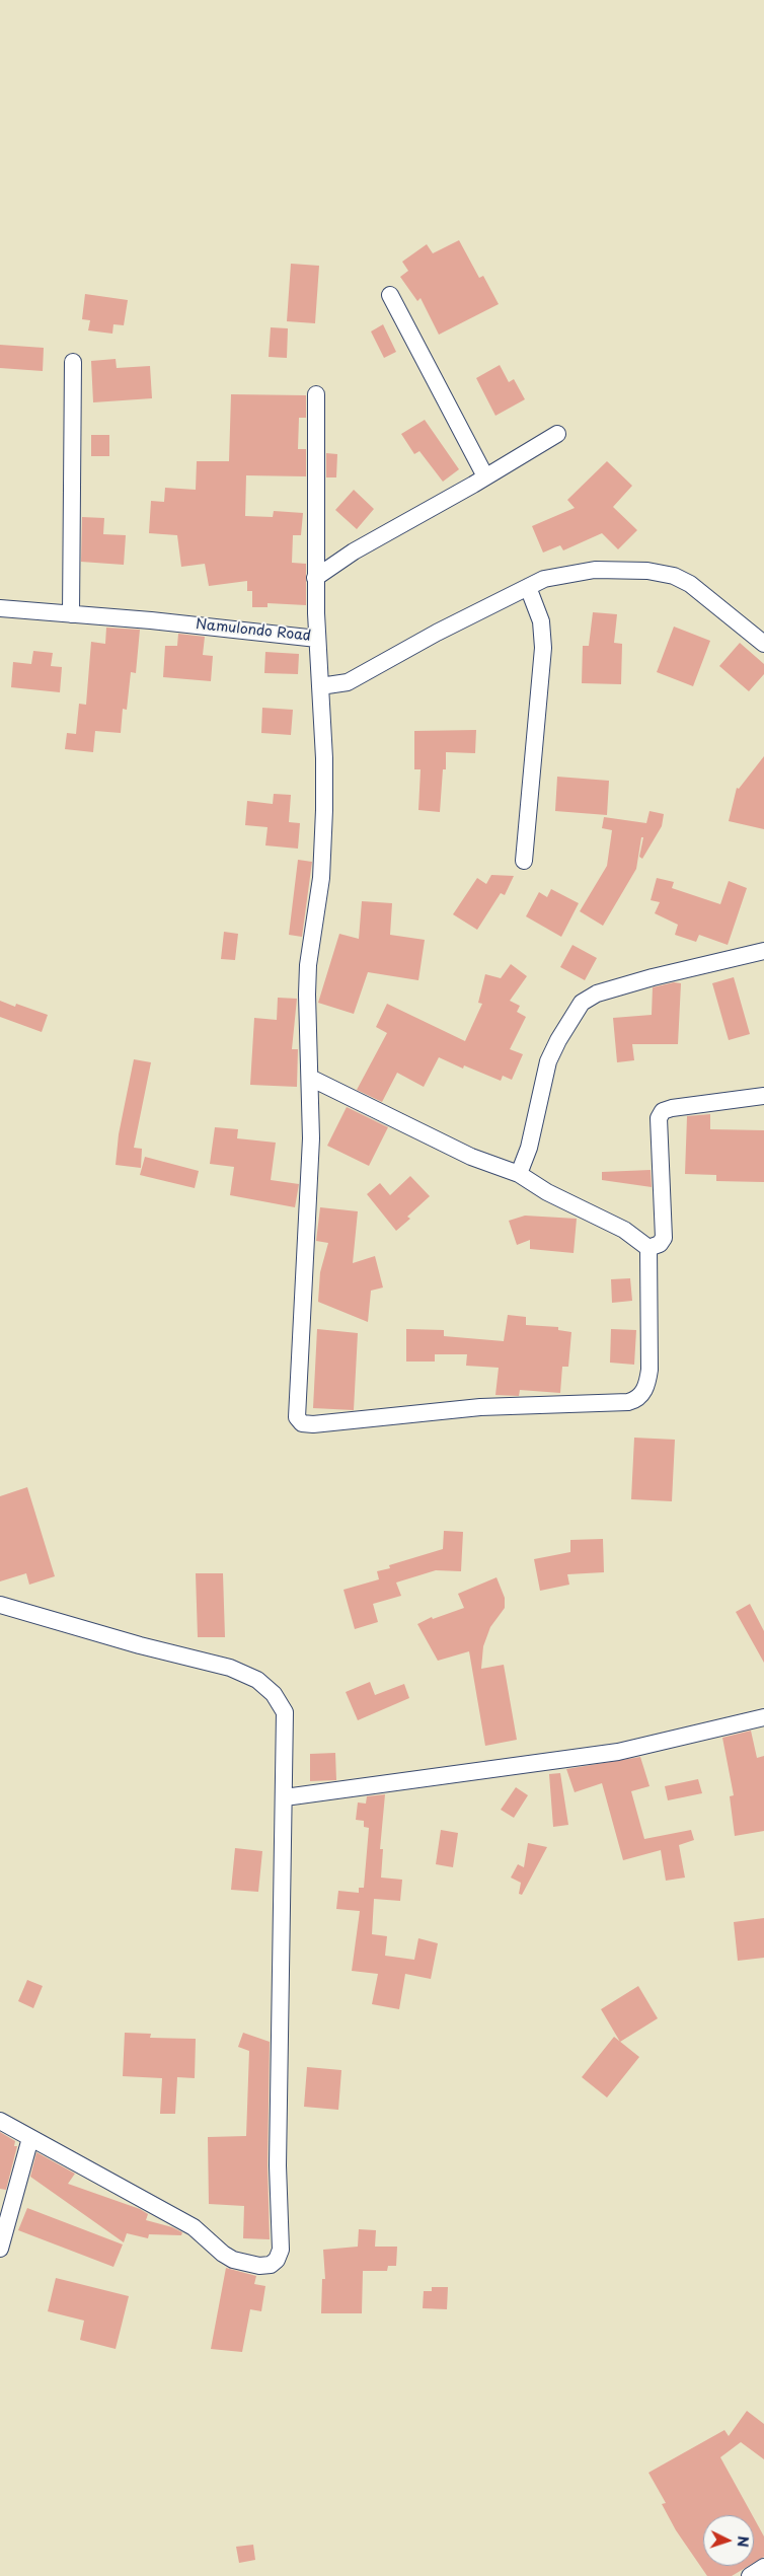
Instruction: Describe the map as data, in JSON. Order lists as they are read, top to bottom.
{
  "streets": {
    "street": ["Namulondo Road"]
  },
  "north": "right"
}
